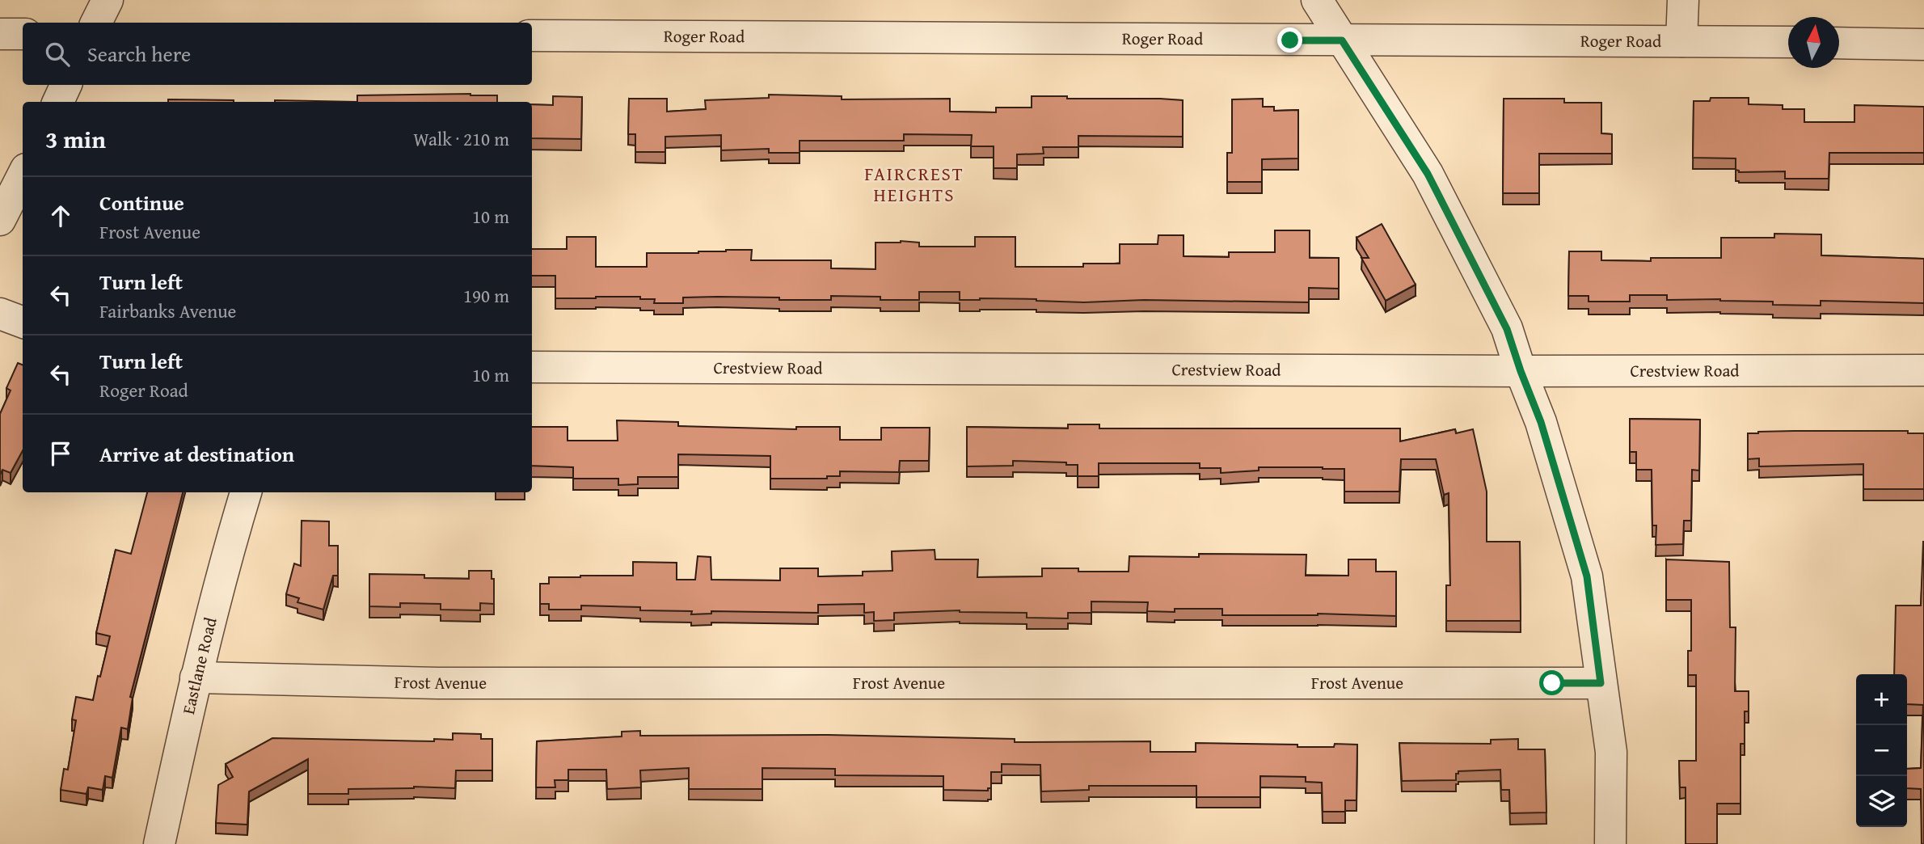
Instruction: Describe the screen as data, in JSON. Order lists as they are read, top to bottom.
{
  "streets": {
    "street": [
      "Roger Road",
      "Crestview Road",
      "Eastlane Road",
      "Frost Avenue"
    ]
  },
  "crossings": [
    ["Eastlane Road", "Frost Avenue"]
  ],
  "districts": ["FAIRCREST HEIGHTS"],
  "north": "top",
  "page": {
    "search": "Search here",
    "heading": ["3 min", "Walk · 210 m"],
    "list": [
      ["Continue", "Frost Avenue", "10 m"],
      ["Turn left", "Fairbanks Avenue", "190 m"],
      ["Turn left", "Roger Road", "10 m"],
      "Arrive at destination"
    ],
    "map_buttons": ["+", "−"]
  }
}
